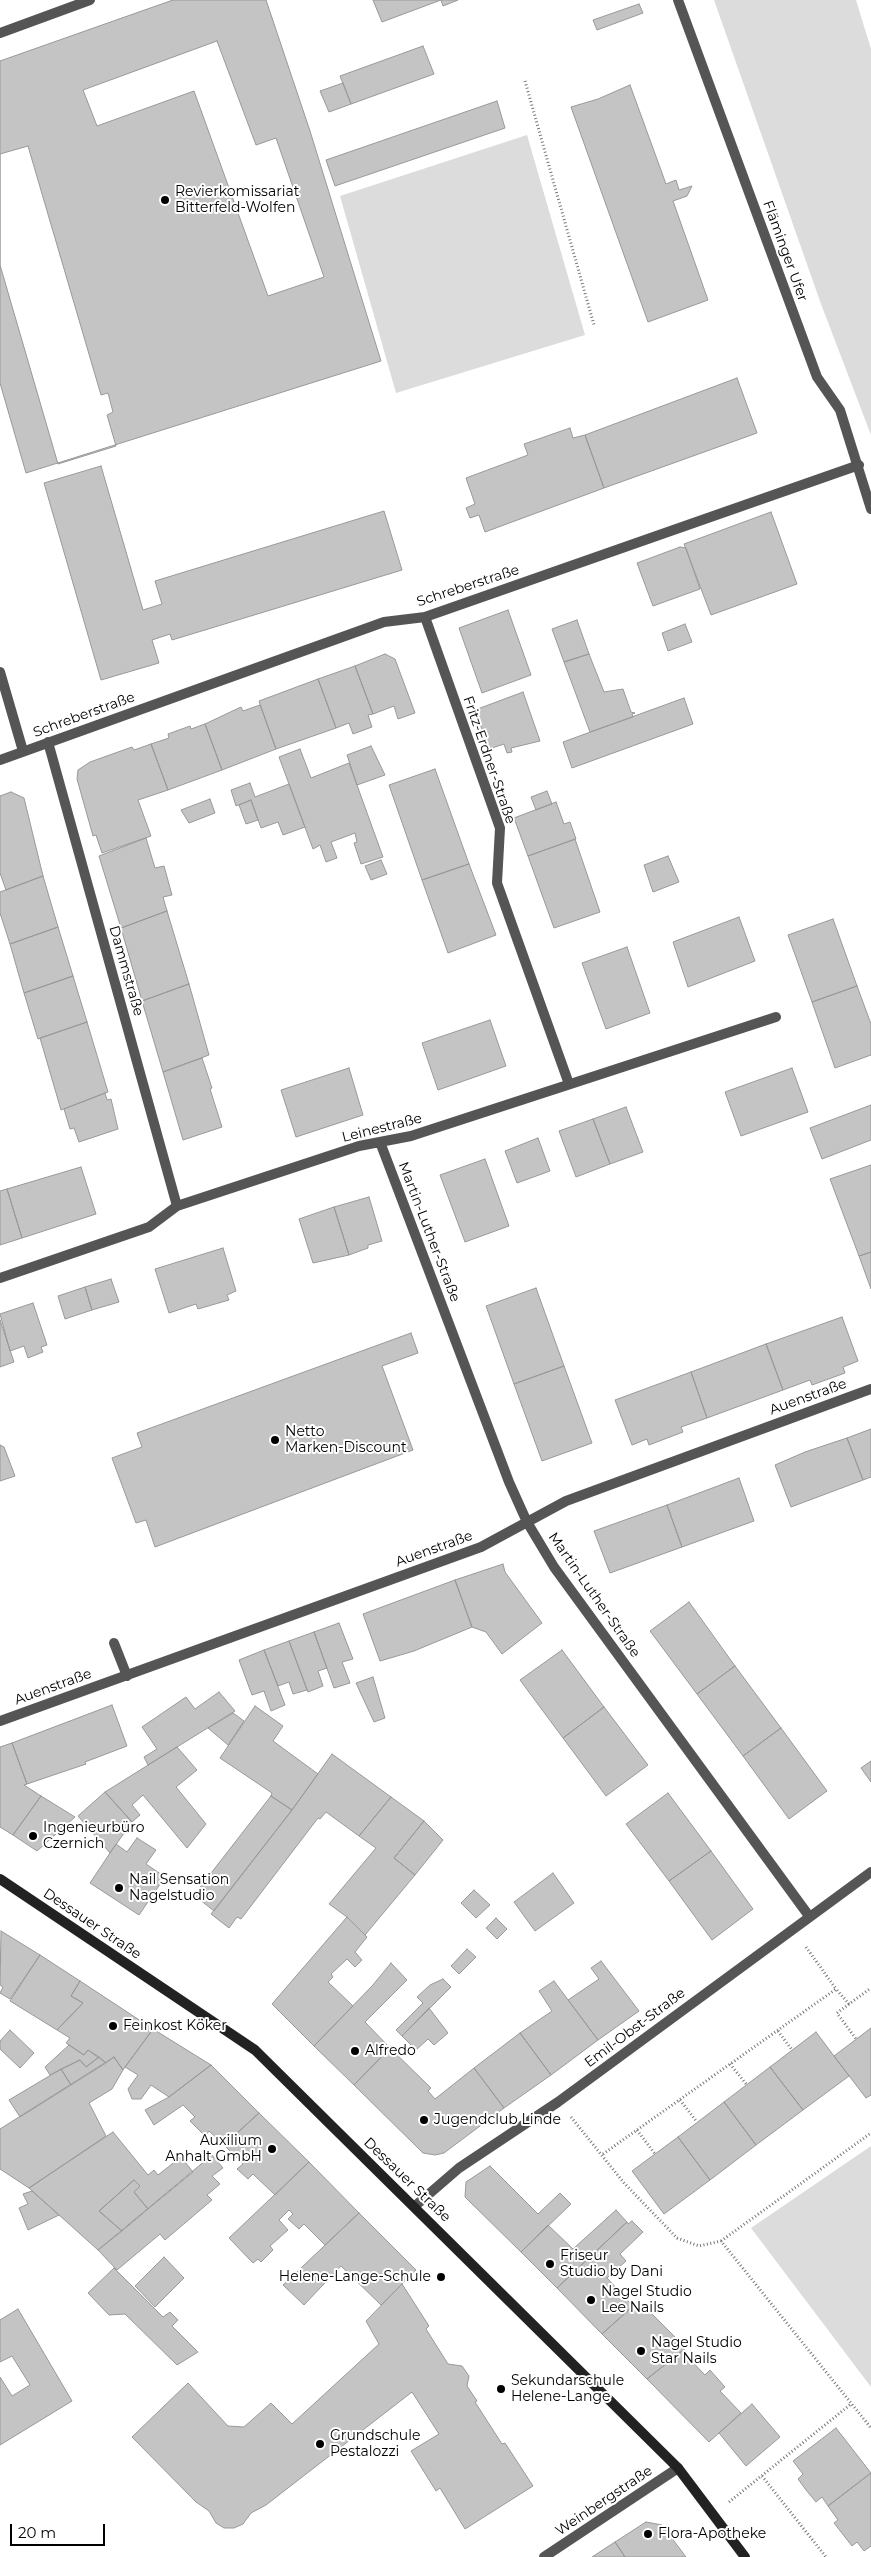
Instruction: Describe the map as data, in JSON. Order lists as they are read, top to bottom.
{
  "streets": {
    "street": [
      "Fläminger Ufer",
      "Schreberstraße",
      "Fritz-Erdner-Straße",
      "Dammstraße",
      "Leinestraße",
      "Martin-Luther-Straße",
      "Auenstraße",
      "Dessauer Straße",
      "Emil-Obst-Straße",
      "Weinbergstraße"
    ]
  },
  "crossings": [
    ["Fläminger Ufer", "Schreberstraße"],
    ["Schreberstraße", "Fritz-Erdner-Straße"],
    ["Schreberstraße", "Dammstraße"],
    ["Fritz-Erdner-Straße", "Leinestraße"],
    ["Dammstraße", "Leinestraße"],
    ["Leinestraße", "Martin-Luther-Straße"],
    ["Martin-Luther-Straße", "Auenstraße"],
    ["Martin-Luther-Straße", "Emil-Obst-Straße"],
    ["Dessauer Straße", "Emil-Obst-Straße"],
    ["Dessauer Straße", "Weinbergstraße"]
  ],
  "places": [
    "Revierkomissariat Bitterfeld-Wolfen",
    "Netto Marken-Discount",
    "Ingenieurbüro Czernich",
    "Nail Sensation Nagelstudio",
    "Feinkost Köker",
    "Alfredo",
    "Jugendclub Linde",
    "Auxilium Anhalt GmbH",
    "Friseur Studio by Dani",
    "Helene-Lange-Schule",
    "Nagel Studio Lee Nails",
    "Nagel Studio Star Nails",
    "Sekundarschule Helene-Lange",
    "Grundschule Pestalozzi",
    "Flora-Apotheke"
  ],
  "scale_bar": "20 m"
}
